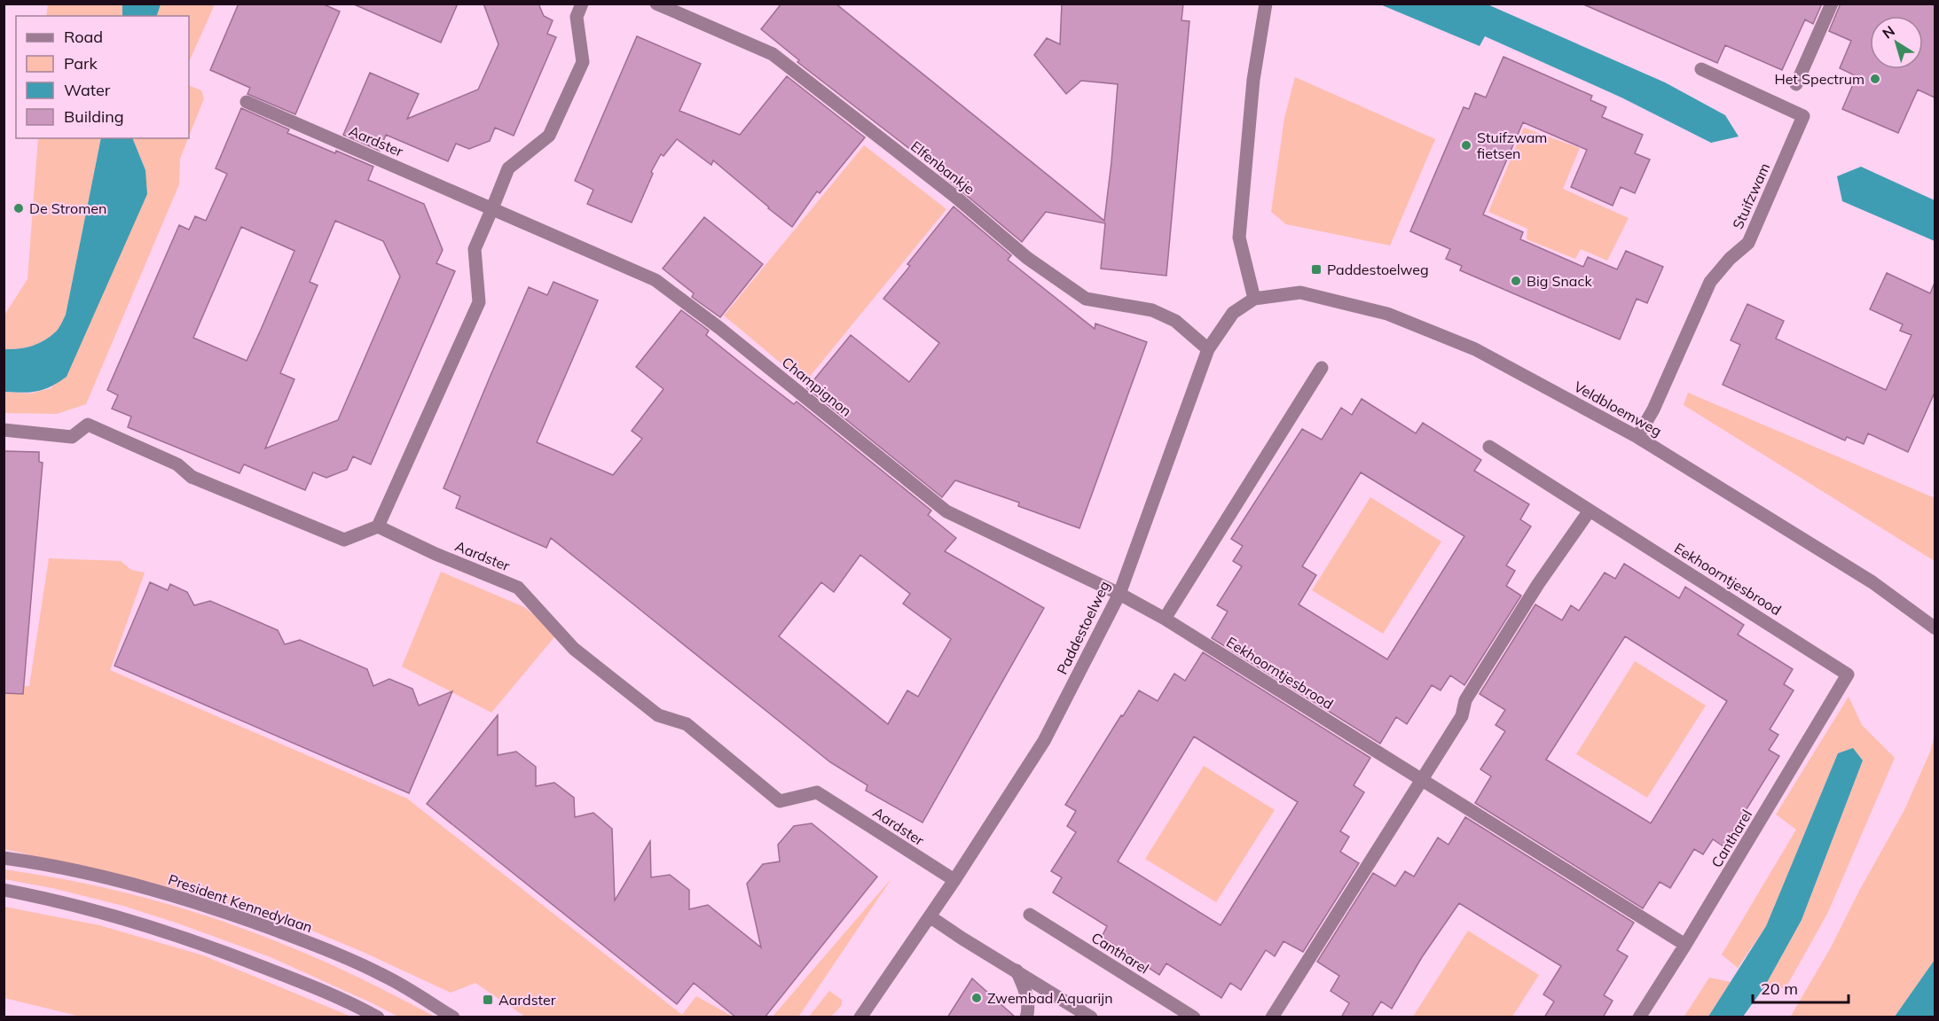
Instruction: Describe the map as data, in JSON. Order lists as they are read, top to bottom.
{
  "streets": {
    "street": [
      "Aardster",
      "Elfenbankje",
      "Stuifzwam",
      "Champignon",
      "Veldbloemweg",
      "Eekhoorntjesbrood",
      "Paddestoelweg",
      "Cantharel",
      "President Kennedylaan"
    ]
  },
  "crossings": [
    ["Aardster", "Champignon"],
    ["Aardster", "Paddestoelweg"],
    ["Elfenbankje", "Paddestoelweg"],
    ["Stuifzwam", "Veldbloemweg"],
    ["Champignon", "Eekhoorntjesbrood"],
    ["Champignon", "Paddestoelweg"],
    ["Veldbloemweg", "Paddestoelweg"],
    ["Eekhoorntjesbrood", "Paddestoelweg"],
    ["Eekhoorntjesbrood", "Cantharel"]
  ],
  "places": {
    "other": [
      "Het Spectrum",
      "Stuifzwam fietsen",
      "De Stromen",
      "Big Snack",
      "Zwembad Aquarijn"
    ],
    "transit": ["Paddestoelweg", "Aardster"]
  },
  "legend": [
    "Road",
    "Park",
    "Water",
    "Building"
  ],
  "scale_bar": "20 m",
  "north": "top left"
}
